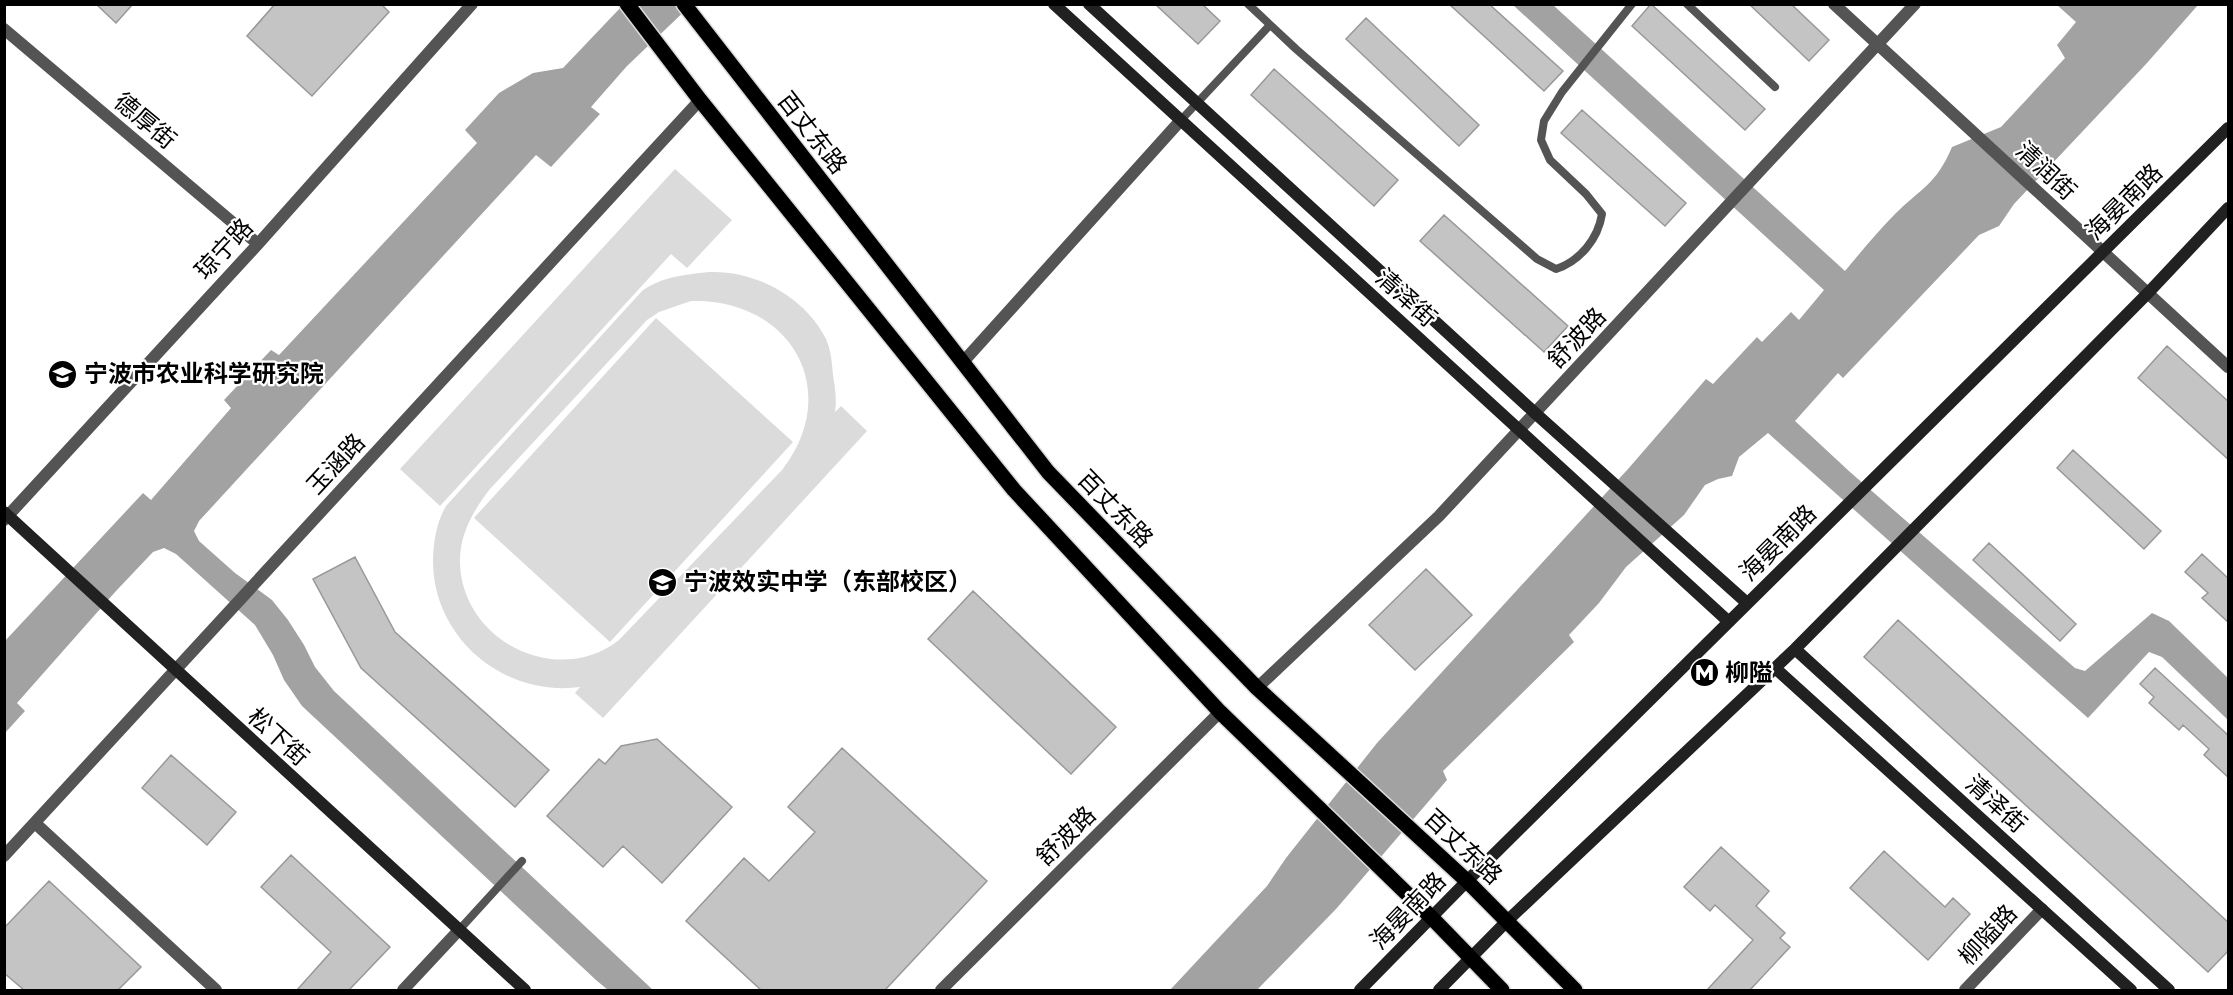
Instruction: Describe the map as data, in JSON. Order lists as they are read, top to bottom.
{
  "streets": {
    "main road": ["百丈东路"],
    "street": [
      "德厚街",
      "清润街",
      "海晏南路",
      "琼宁路",
      "清泽街",
      "舒波路",
      "玉涵路",
      "松下街",
      "柳隘路"
    ]
  },
  "crossings": [
    ["德厚街", "琼宁路"],
    ["百丈东路", "海晏南路"],
    ["百丈东路", "舒波路"],
    ["清润街", "海晏南路"],
    ["清润街", "舒波路"],
    ["海晏南路", "清泽街"],
    ["琼宁路", "松下街"],
    ["清泽街", "舒波路"],
    ["清泽街", "柳隘路"],
    ["玉涵路", "松下街"]
  ],
  "places": {
    "school or university": ["宁波市农业科学研究院", "宁波效实中学（东部校区）"],
    "metro station": ["柳隘"]
  }
}
